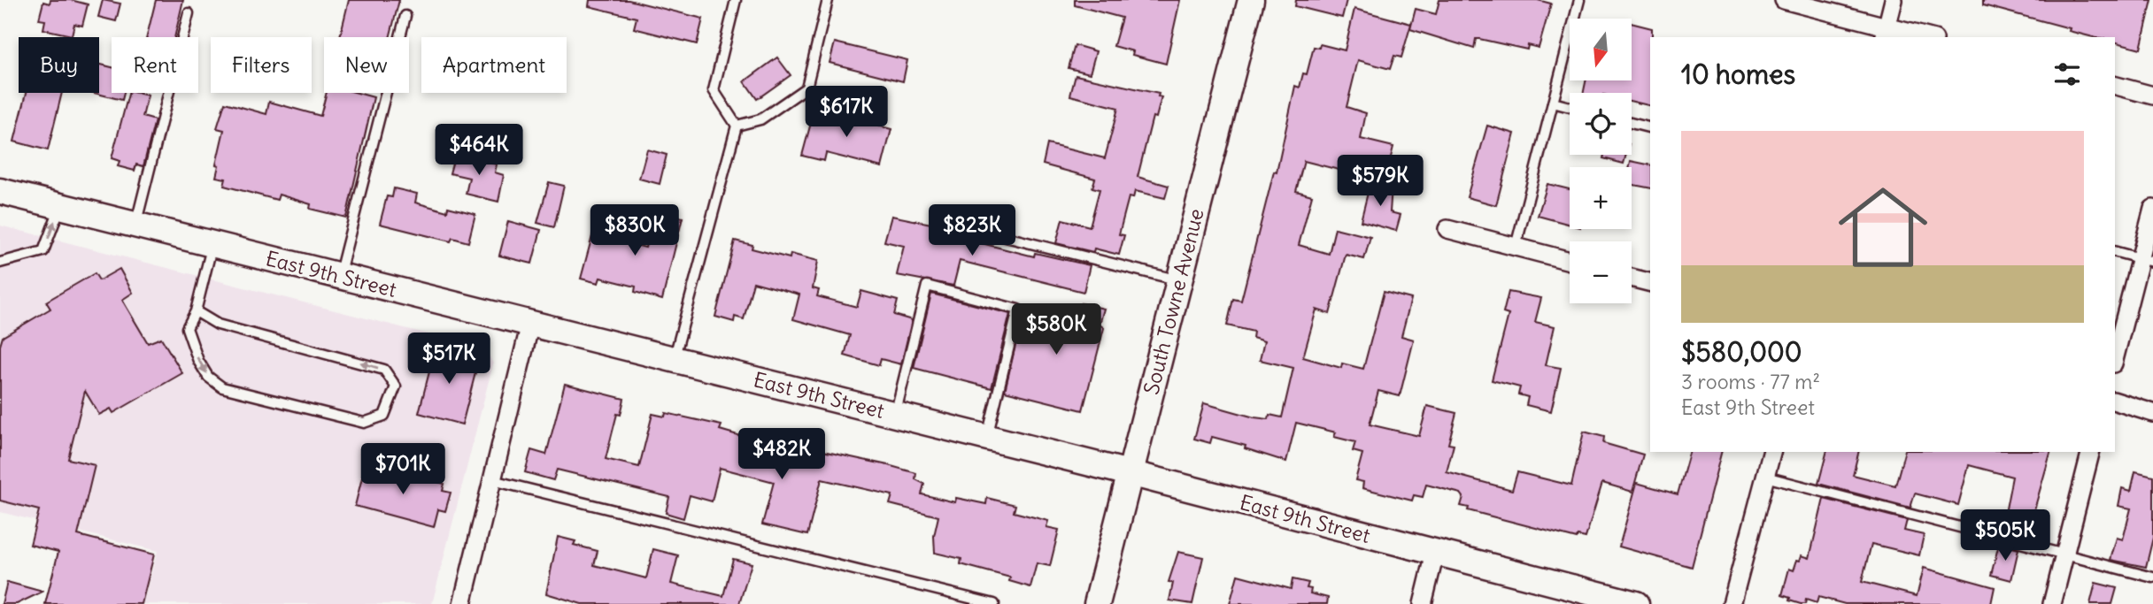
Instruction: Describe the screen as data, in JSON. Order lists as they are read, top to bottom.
{
  "streets": {
    "street": ["East 9th Street", "South Towne Avenue"]
  },
  "crossings": [
    ["East 9th Street", "South Towne Avenue"]
  ],
  "north": "bottom",
  "page": {
    "map_buttons": ["+", "−"],
    "chip": [
      "Buy",
      "Rent",
      "Filters",
      "New",
      "Apartment"
    ],
    "heading": "10 homes",
    "price": [
      "$617K",
      "$464K",
      "$579K",
      "$830K",
      "$823K",
      "$580K",
      "$517K",
      "$482K",
      "$701K",
      "$505K"
    ],
    "list": [
      {
        "name": "$580,000",
        "note": "3 rooms · 77 m² · East 9th Street"
      }
    ]
  }
}
